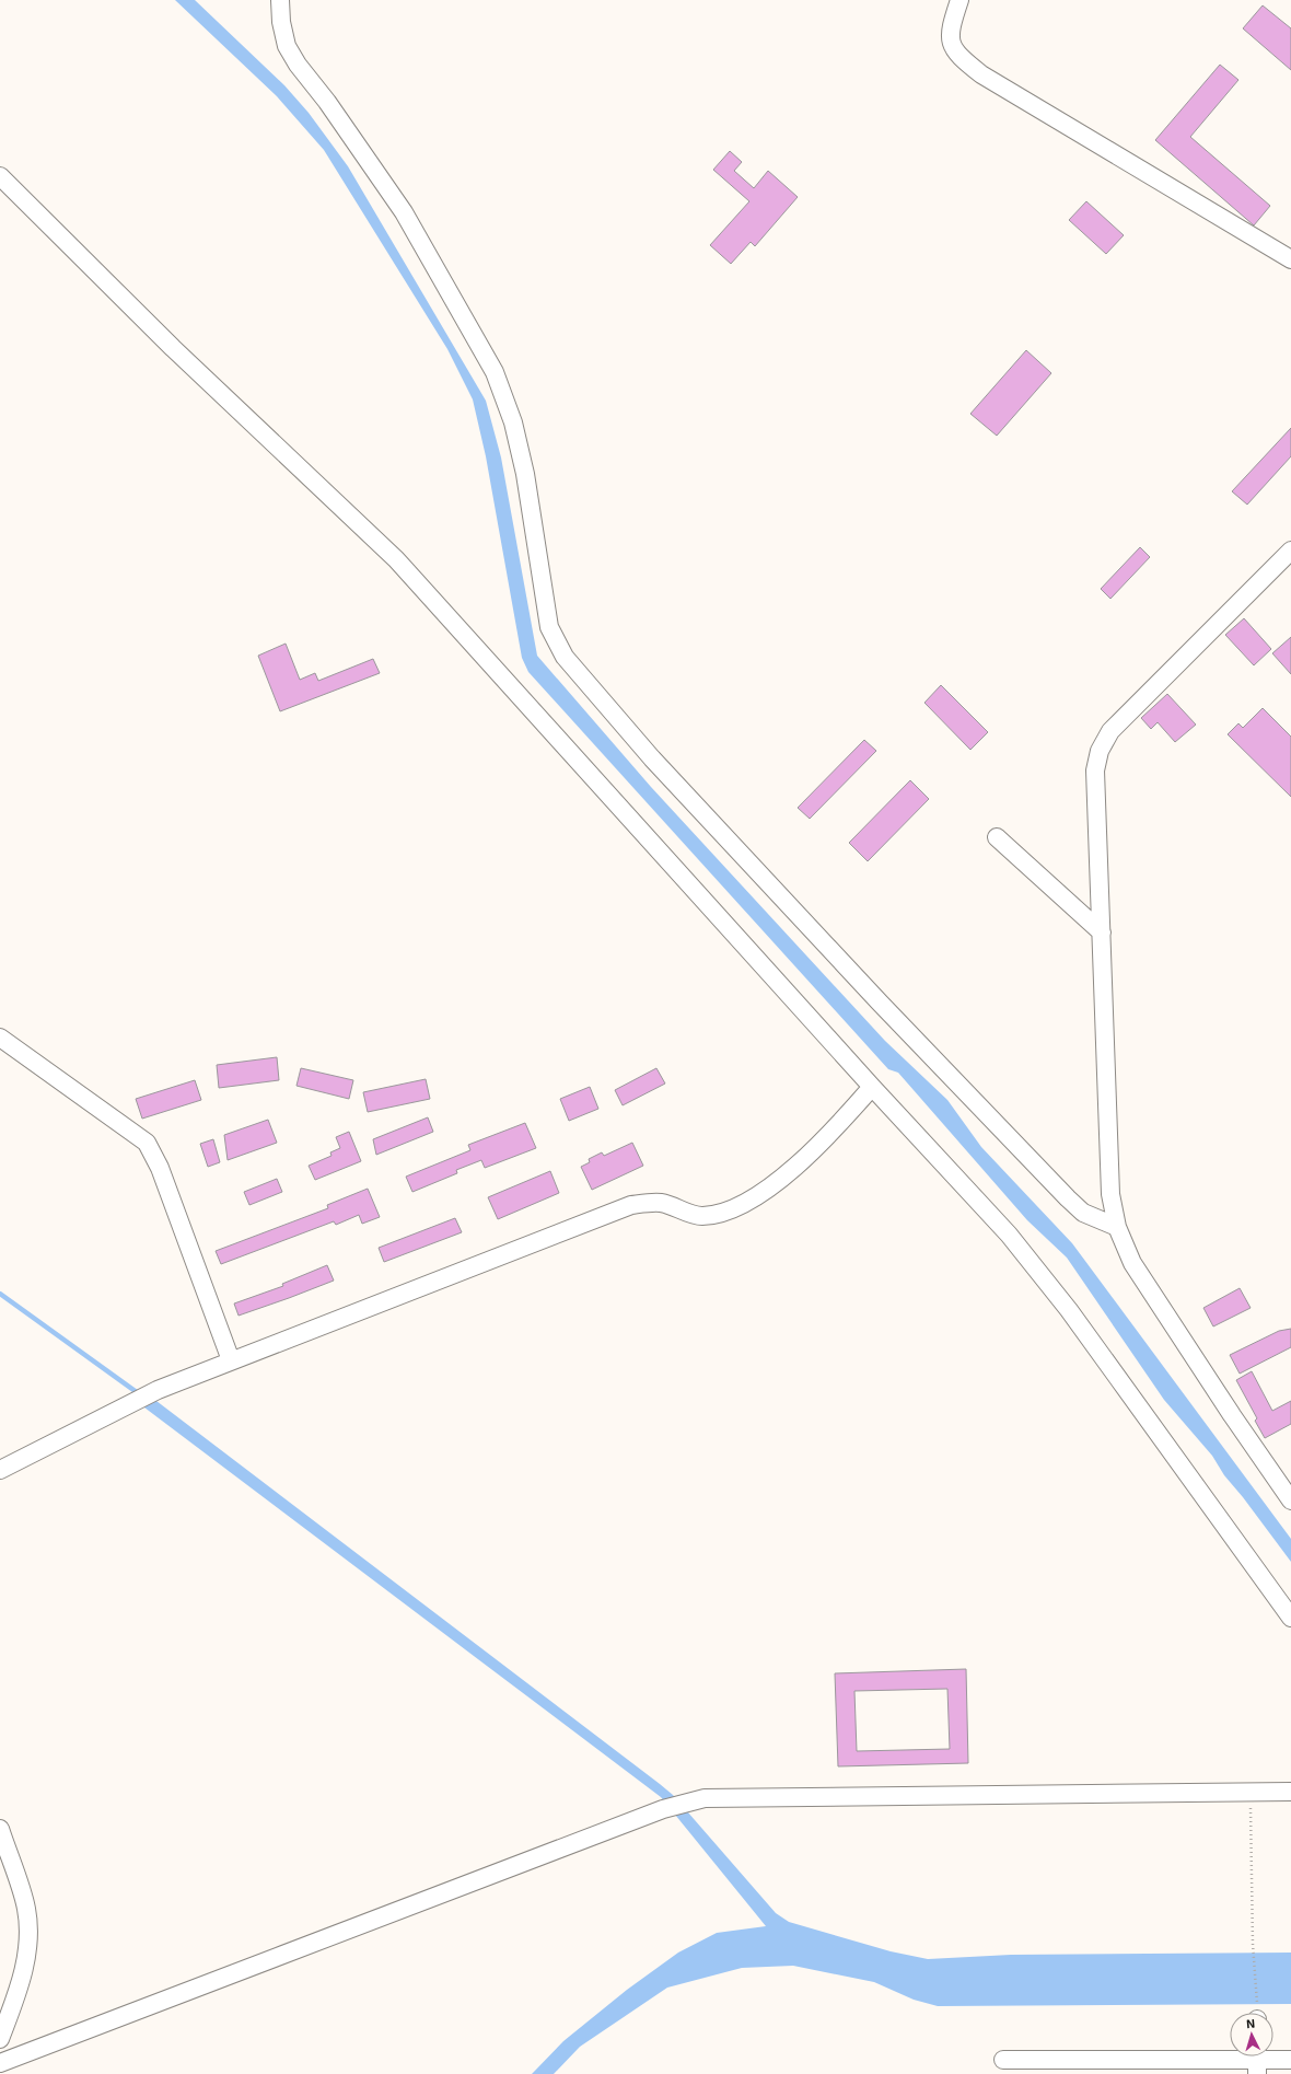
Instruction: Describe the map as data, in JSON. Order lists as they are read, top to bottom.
{
  "north": "top"
}
